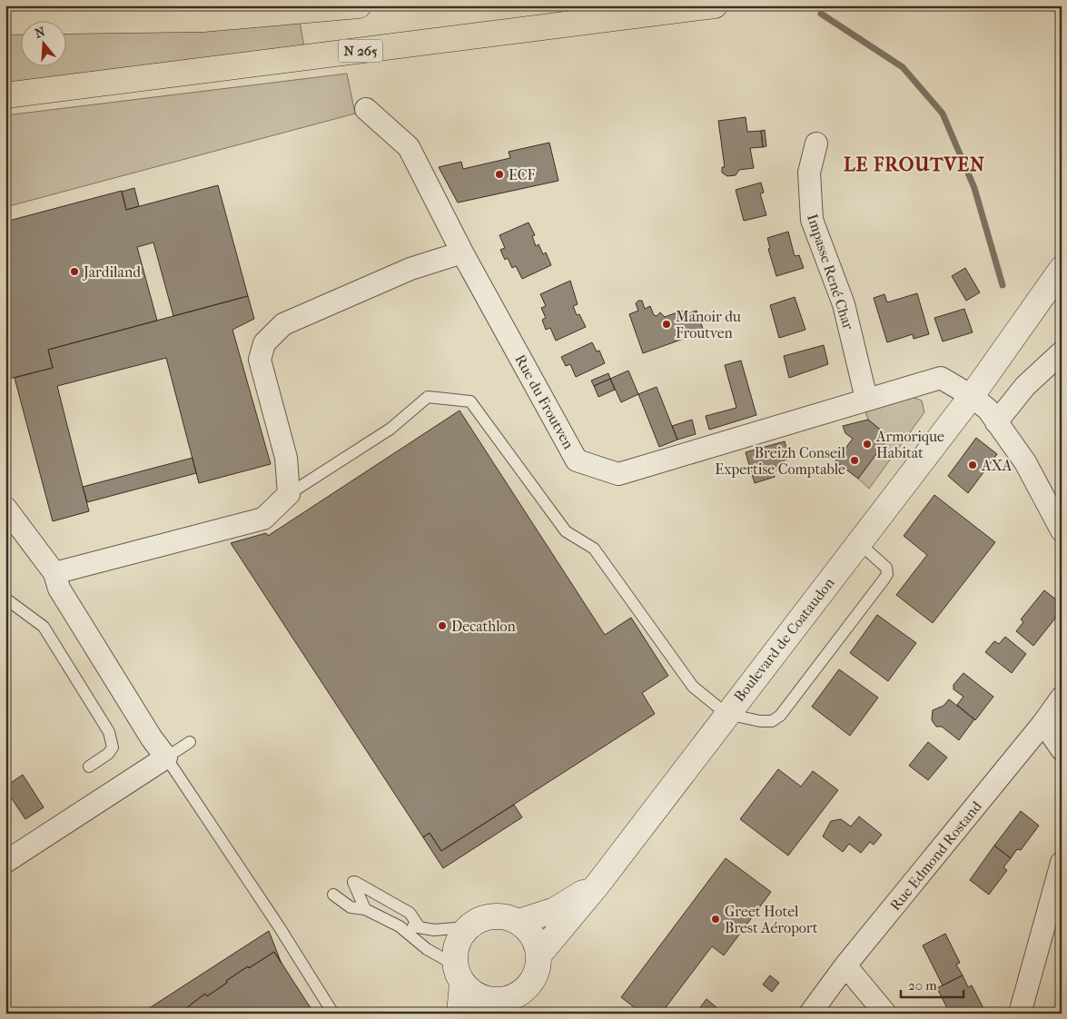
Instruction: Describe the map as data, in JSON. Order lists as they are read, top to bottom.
{
  "streets": {
    "highway": ["N 265"],
    "main road": ["Boulevard de Coataudon"],
    "street": ["Impasse René Char", "Rue du Froutven", "Rue Edmond Rostand"]
  },
  "crossings": [
    ["Impasse René Char", "Rue du Froutven"],
    ["Rue du Froutven", "Boulevard de Coataudon"]
  ],
  "districts": ["LE FROUTVEN"],
  "places": [
    "ECF",
    "Jardiland",
    "Manoir du Froutven",
    "Armorique Habitat",
    "Breizh Conseil Expertise Comptable",
    "AXA",
    "Decathlon",
    "Greet Hotel Brest Aéroport"
  ],
  "scale_bar": "20 m",
  "north": "top"
}
